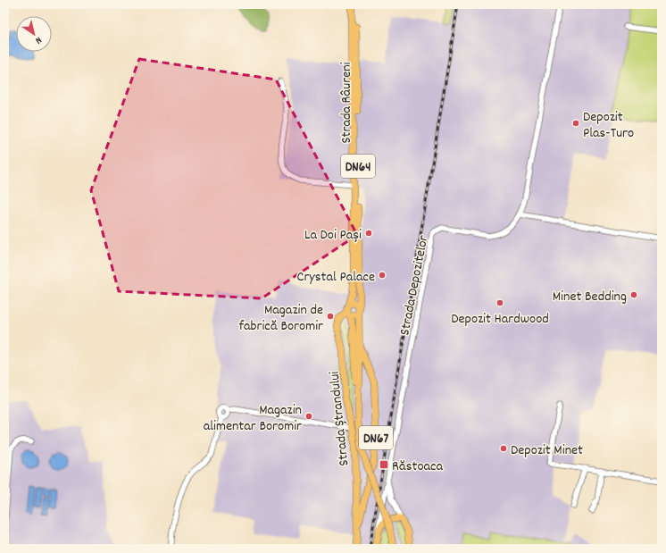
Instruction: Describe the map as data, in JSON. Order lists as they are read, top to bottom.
{
  "streets": {
    "main road": [
      "Strada Râureni",
      "DN64",
      "Strada Ștrandului",
      "DN67"
    ],
    "street": ["Strada Depozitelor"]
  },
  "crossings": [
    ["Strada Râureni", "DN64"],
    ["Strada Râureni", "Strada Ștrandului"],
    ["Strada Râureni", "DN67"],
    ["DN64", "Strada Ștrandului"],
    ["DN64", "DN67"],
    ["Strada Ștrandului", "DN67"]
  ],
  "places": {
    "other": [
      "Depozit Plas-Turo",
      "La Doi Pași",
      "Crystal Palace",
      "Minet Bedding",
      "Depozit Hardwood",
      "Magazin de fabrică Boromir",
      "Magazin alimentar Boromir",
      "Depozit Minet"
    ],
    "transit": ["Răstoaca"]
  },
  "north": "bottom right"
}
